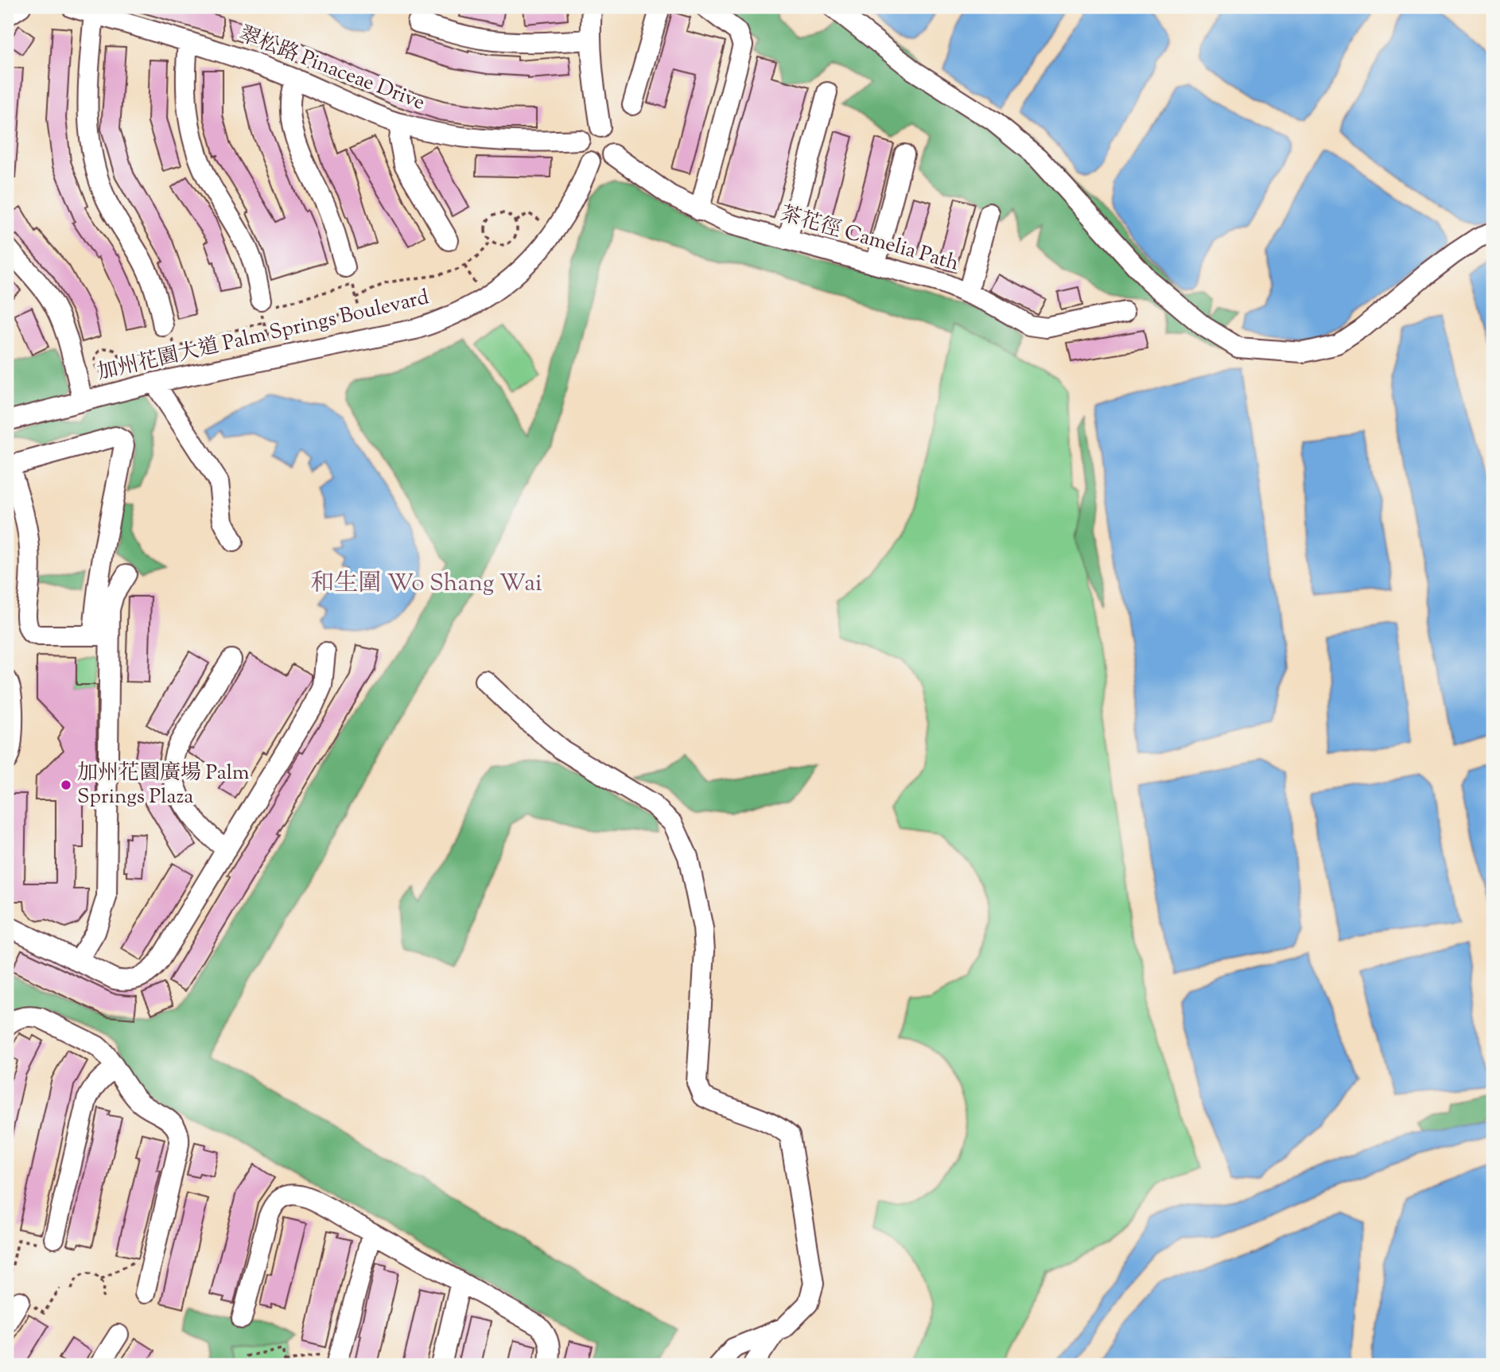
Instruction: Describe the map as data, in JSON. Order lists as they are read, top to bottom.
{
  "streets": {
    "street": ["翠松路 Pinaceae Drive", "茶花徑 Camelia Path", "加州花園大道 Palm Springs Boulevard"]
  },
  "crossings": [
    ["翠松路 Pinaceae Drive", "茶花徑 Camelia Path"],
    ["翠松路 Pinaceae Drive", "加州花園大道 Palm Springs Boulevard"],
    ["茶花徑 Camelia Path", "加州花園大道 Palm Springs Boulevard"]
  ],
  "districts": ["和生圍 Wo Shang Wai"],
  "places": ["加州花園廣場 Palm Springs Plaza"]
}
